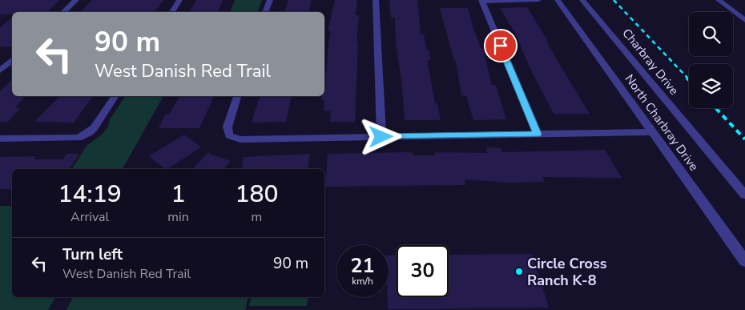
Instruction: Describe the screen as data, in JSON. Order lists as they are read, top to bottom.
{
  "streets": {
    "street": ["Charbray Drive", "North Charbray Drive"]
  },
  "places": ["Circle Cross Ranch K-8"],
  "page": {
    "turn": ["90 m", "West Danish Red Trail"],
    "eta": [
      "14:19",
      "Arrival",
      "1",
      "min",
      "180",
      "m"
    ],
    "list": [
      {
        "name": "Turn left",
        "note": "West Danish Red Trail",
        "value": "90 m"
      }
    ],
    "speed": "21 km/h",
    "limit": "30"
  }
}
